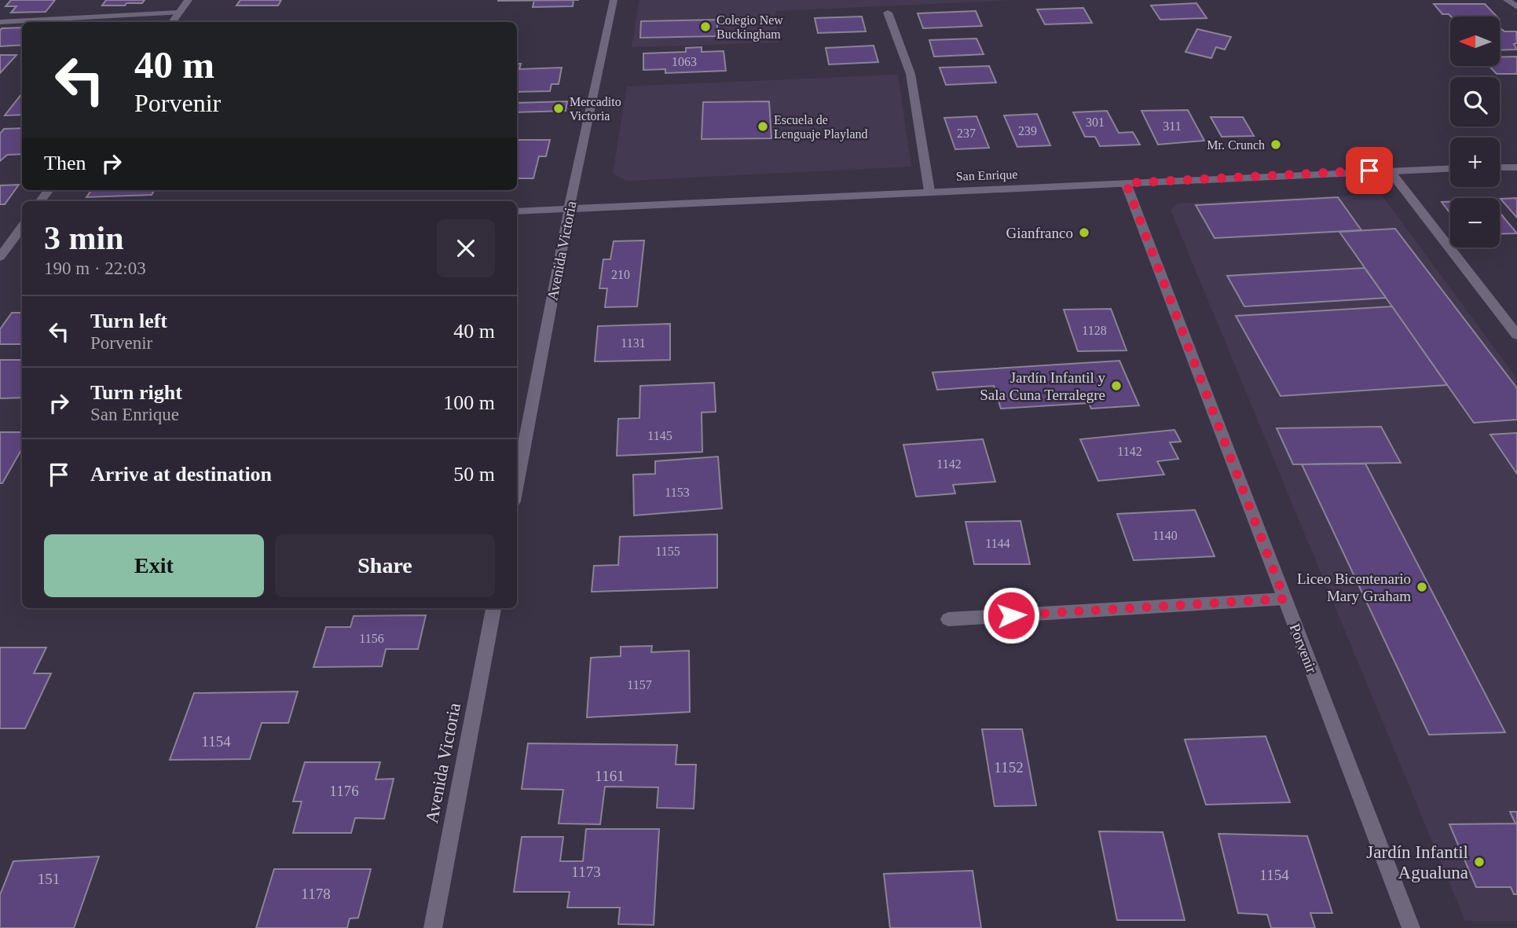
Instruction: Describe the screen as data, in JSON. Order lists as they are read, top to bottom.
{
  "streets": {
    "street": ["San Enrique", "Avenida Victoria", "Porvenir"]
  },
  "crossings": [
    ["San Enrique", "Avenida Victoria"],
    ["San Enrique", "Porvenir"]
  ],
  "places": [
    "Colegio New Buckingham",
    "Mercadito Victoria",
    "Escuela de Lenguaje Playland",
    "Mr. Crunch",
    "Gianfranco",
    "Jardín Infantil y Sala Cuna Terralegre",
    "Liceo Bicentenario Mary Graham",
    "Jardín Infantil Agualuna"
  ],
  "house_numbers": [
    "1063",
    "301",
    "311",
    "239",
    "237",
    "210",
    "1128",
    "1131",
    "1145",
    "1142",
    "1142",
    "1153",
    "1140",
    "1144",
    "1155",
    "1156",
    "1157",
    "1154",
    "1152",
    "1161",
    "1176",
    "1173",
    "1154",
    "151",
    "1178"
  ],
  "north": "left",
  "page": {
    "map_buttons": ["+", "−"],
    "turn": ["40 m", "Porvenir"],
    "then": "Then",
    "heading": ["3 min", "190 m · 22:03"],
    "list": [
      {
        "name": "Turn left",
        "note": "Porvenir",
        "value": "40 m"
      },
      {
        "name": "Turn right",
        "note": "San Enrique",
        "value": "100 m"
      },
      {
        "name": "Arrive at destination",
        "value": "50 m"
      }
    ],
    "buttons": ["Exit", "Share"]
  }
}
